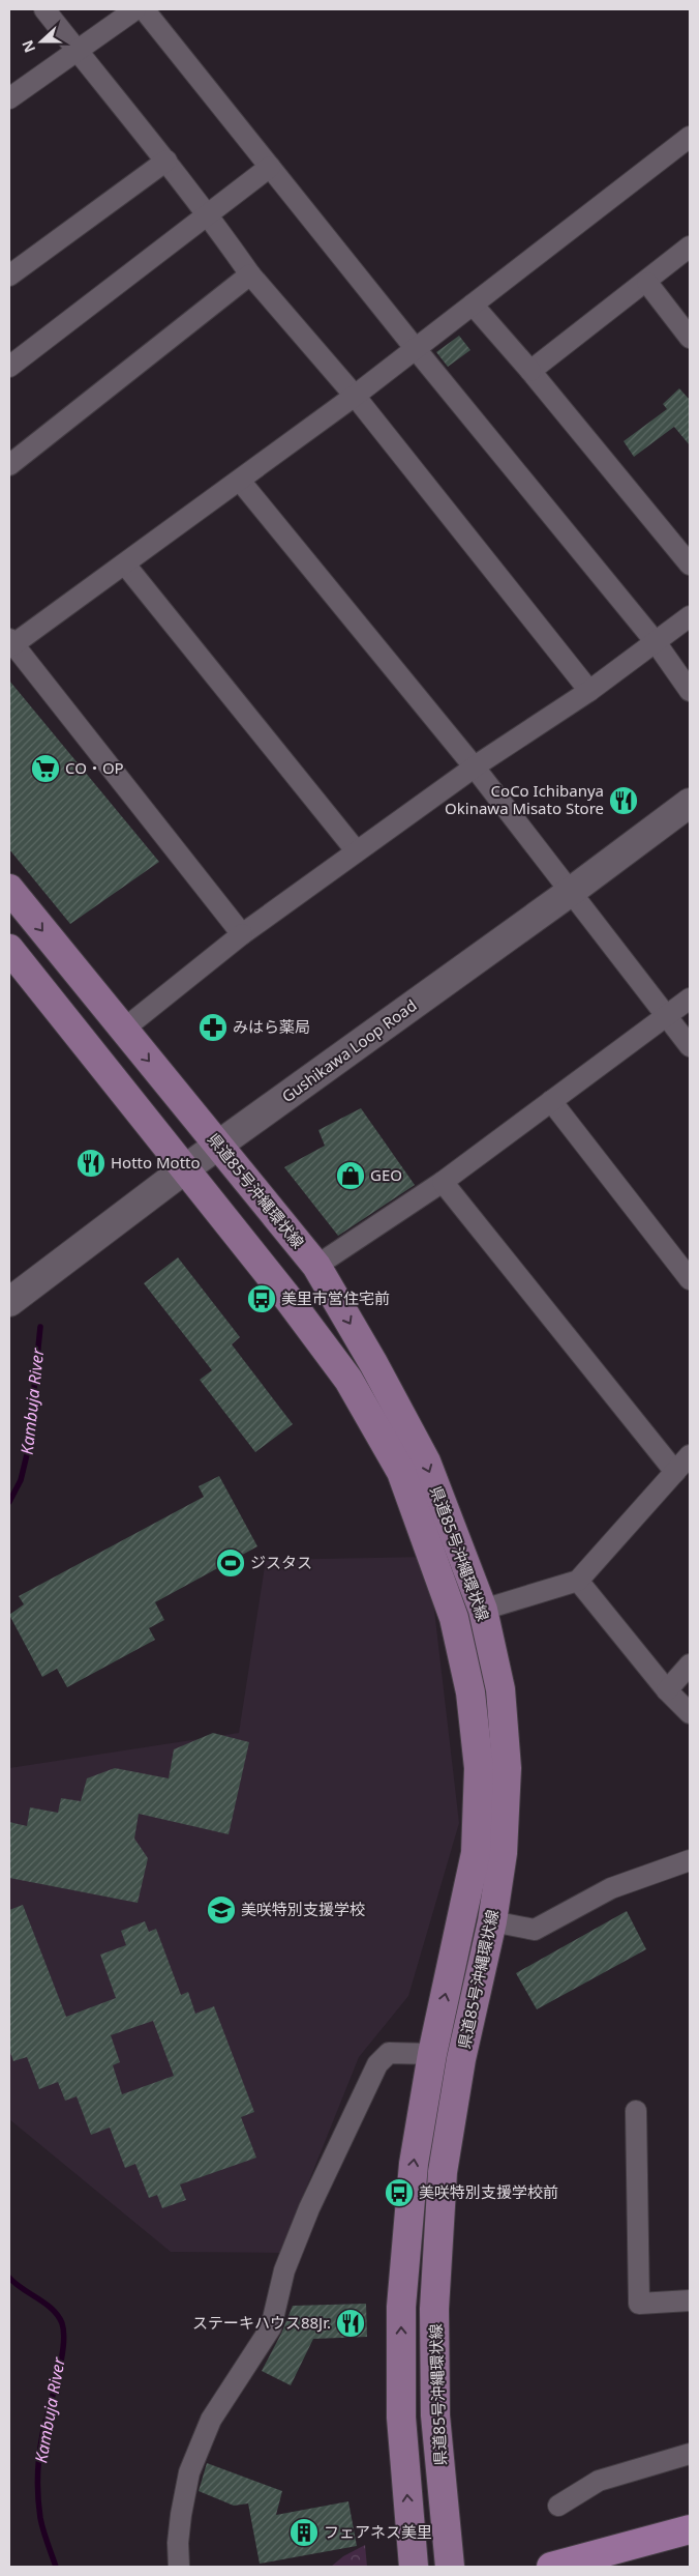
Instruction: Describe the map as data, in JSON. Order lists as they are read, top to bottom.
{
  "streets": {
    "main road": ["Gushikawa Loop Road", "県道85号沖縄環状線"]
  },
  "crossings": [
    ["Gushikawa Loop Road", "県道85号沖縄環状線"]
  ],
  "water": ["Kambuja River"],
  "places": {
    "supermarket": ["CO・OP"],
    "restaurant": ["CoCo Ichibanya Okinawa Misato Store", "Hotto Motto", "ステーキハウス88Jr."],
    "pharmacy": ["みはら薬局"],
    "shop": ["GEO"],
    "bus stop": ["美里市営住宅前", "美咲特別支援学校前"],
    "sports": ["ジスタス"],
    "school or university": ["美咲特別支援学校"],
    "building": ["フェアネス美里"]
  },
  "north": "left"
}
